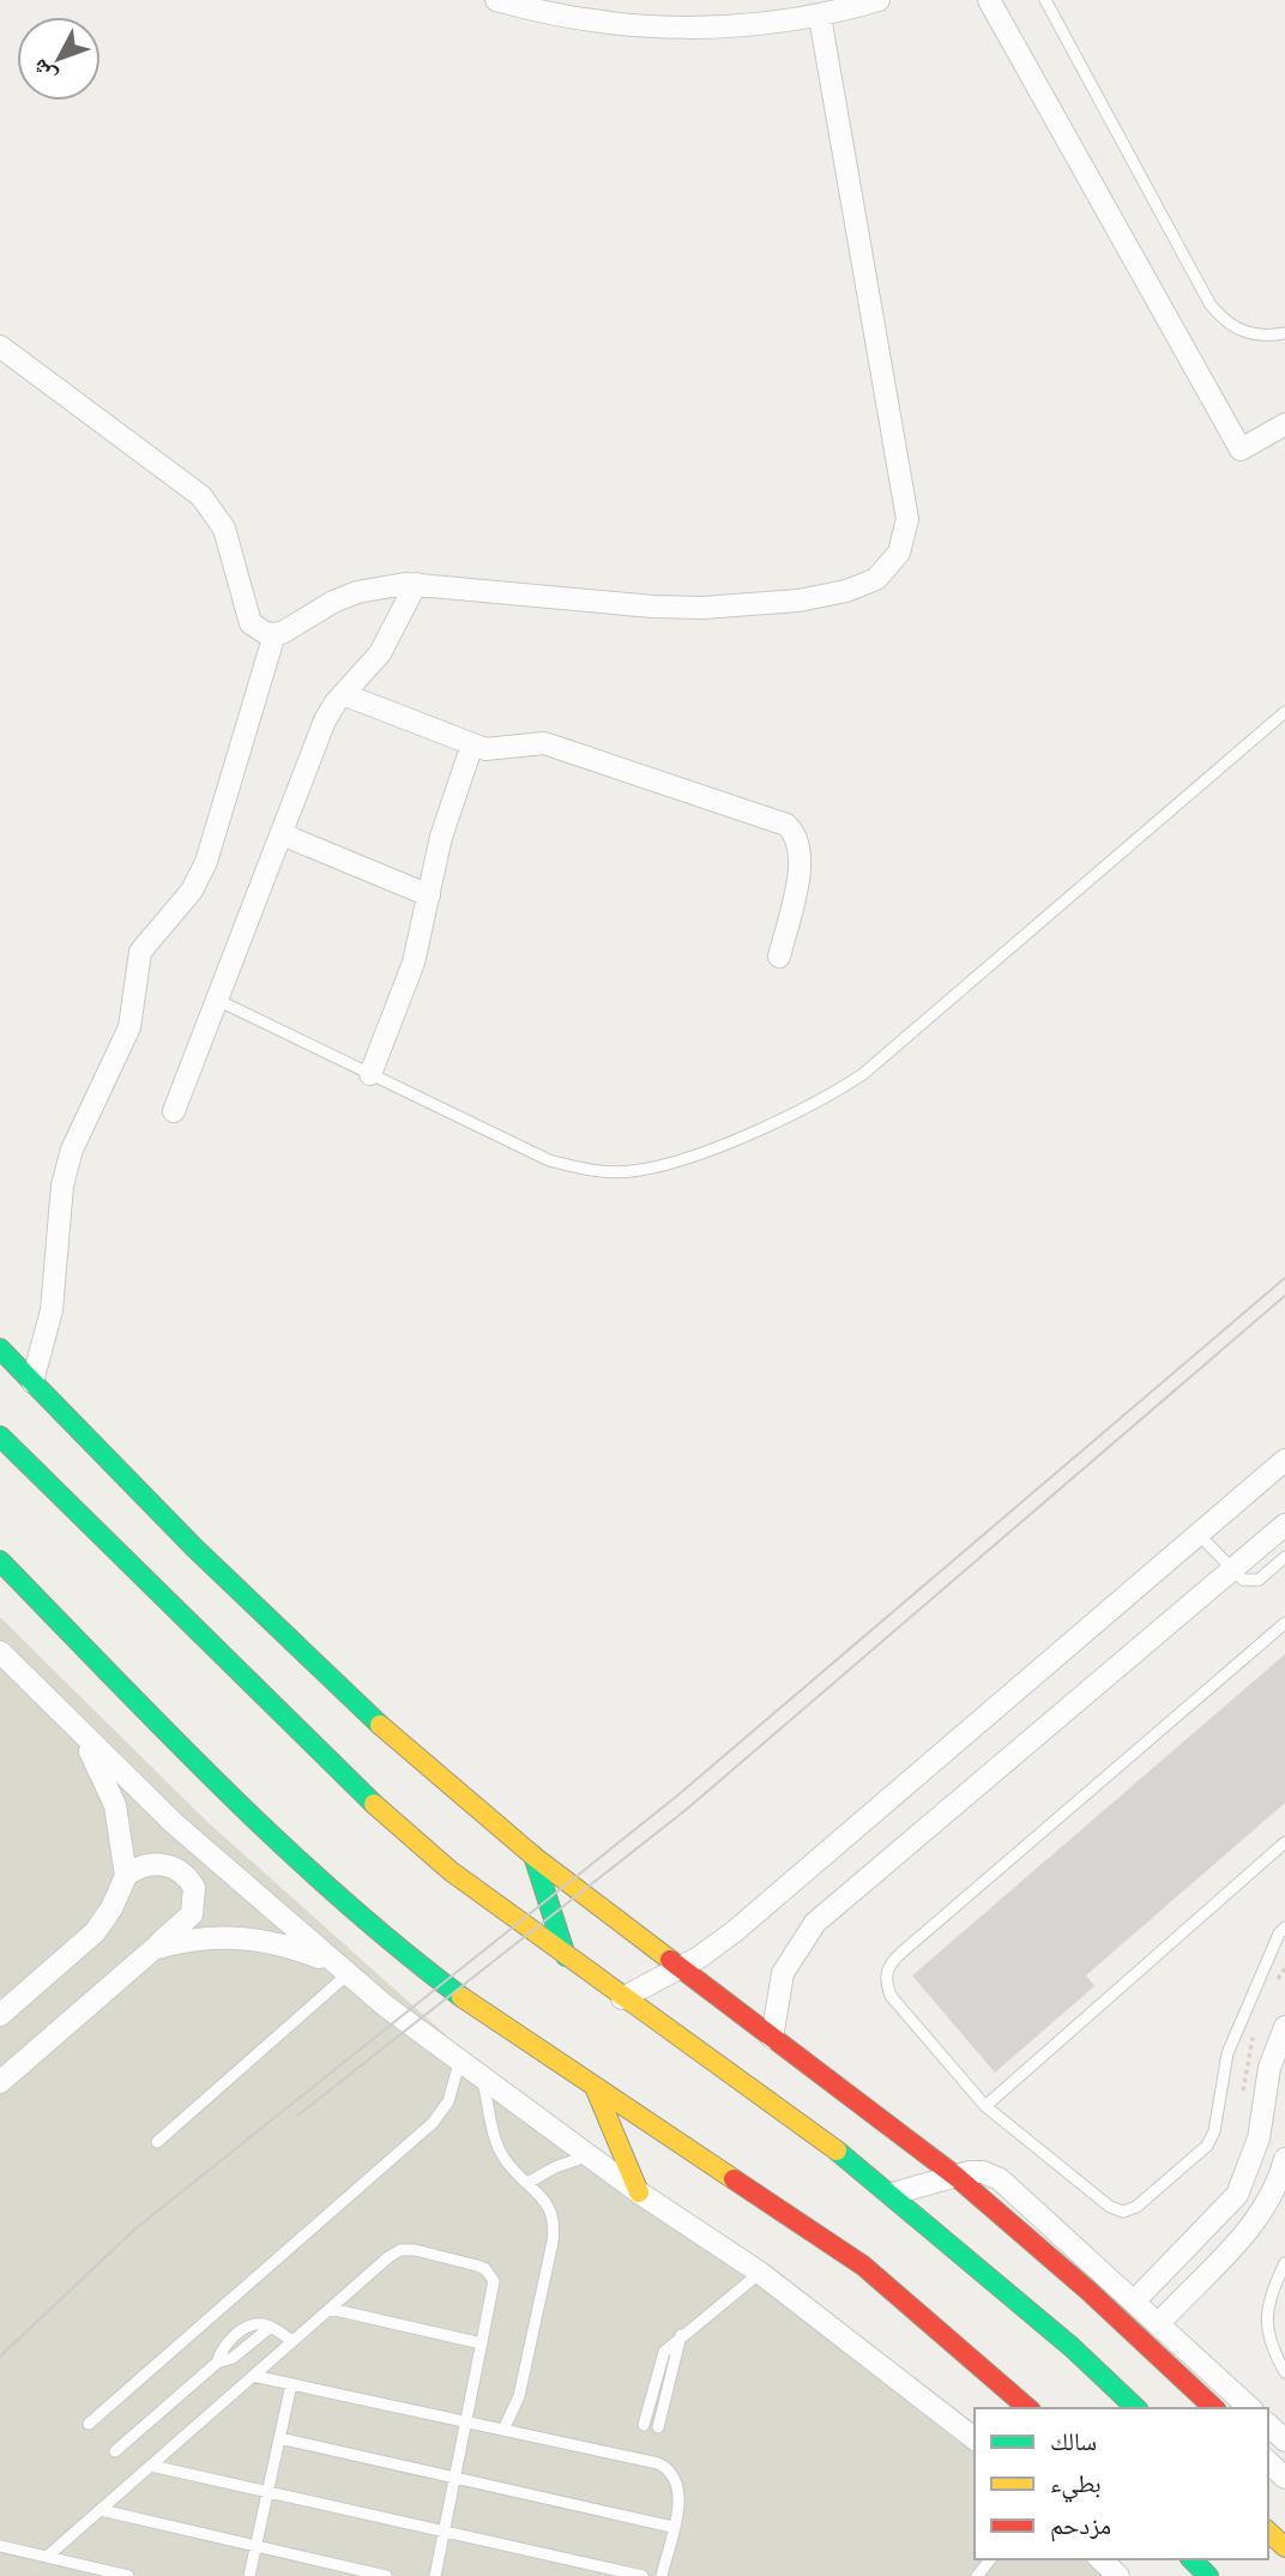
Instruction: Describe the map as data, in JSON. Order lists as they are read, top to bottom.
{
  "legend": ["سالك", "بطيء", "مزدحم"],
  "north": "bottom left"
}
